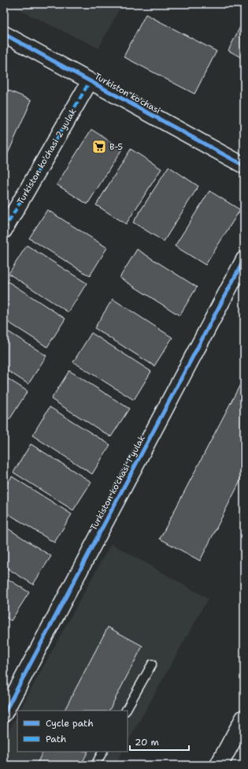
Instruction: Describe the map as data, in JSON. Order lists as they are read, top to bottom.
{
  "streets": {
    "street": ["Turkiston ko'chasi", "Turkiston ko'chasi 2 yulak", "Turkiston ko'chasi 1 yulak"]
  },
  "crossings": [
    ["Turkiston ko'chasi", "Turkiston ko'chasi 2 yulak"]
  ],
  "places": {
    "supermarket": ["В-5"]
  },
  "legend": ["Cycle path", "Path"],
  "scale_bar": "20 m"
}
